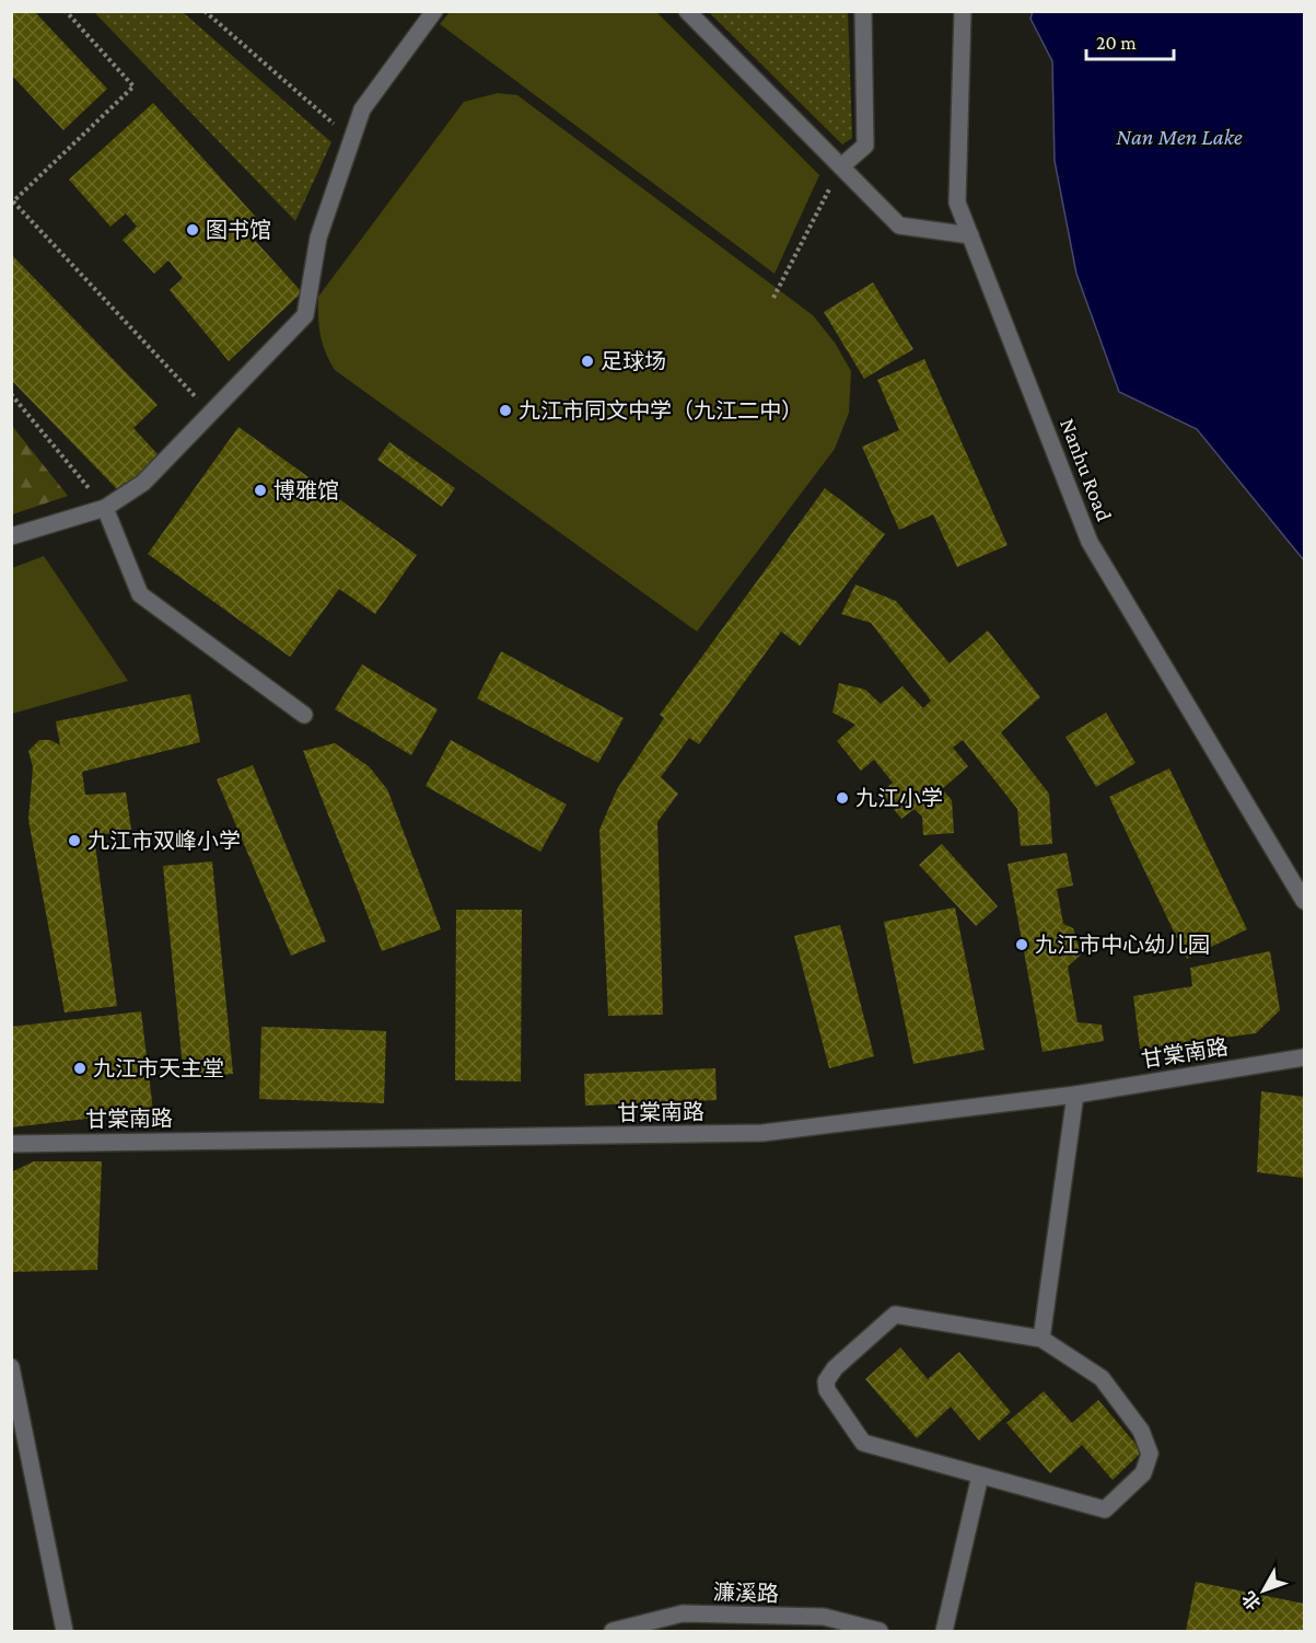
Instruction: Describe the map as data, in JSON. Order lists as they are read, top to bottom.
{
  "streets": {
    "street": ["Nanhu Road", "甘棠南路", "濂溪路"]
  },
  "water": ["Nan Men Lake"],
  "places": [
    "图书馆",
    "足球场",
    "九江市同文中学（九江二中）",
    "博雅馆",
    "九江小学",
    "九江市双峰小学",
    "九江市中心幼儿园",
    "九江市天主堂"
  ],
  "scale_bar": "20 m",
  "north": "bottom left"
}
